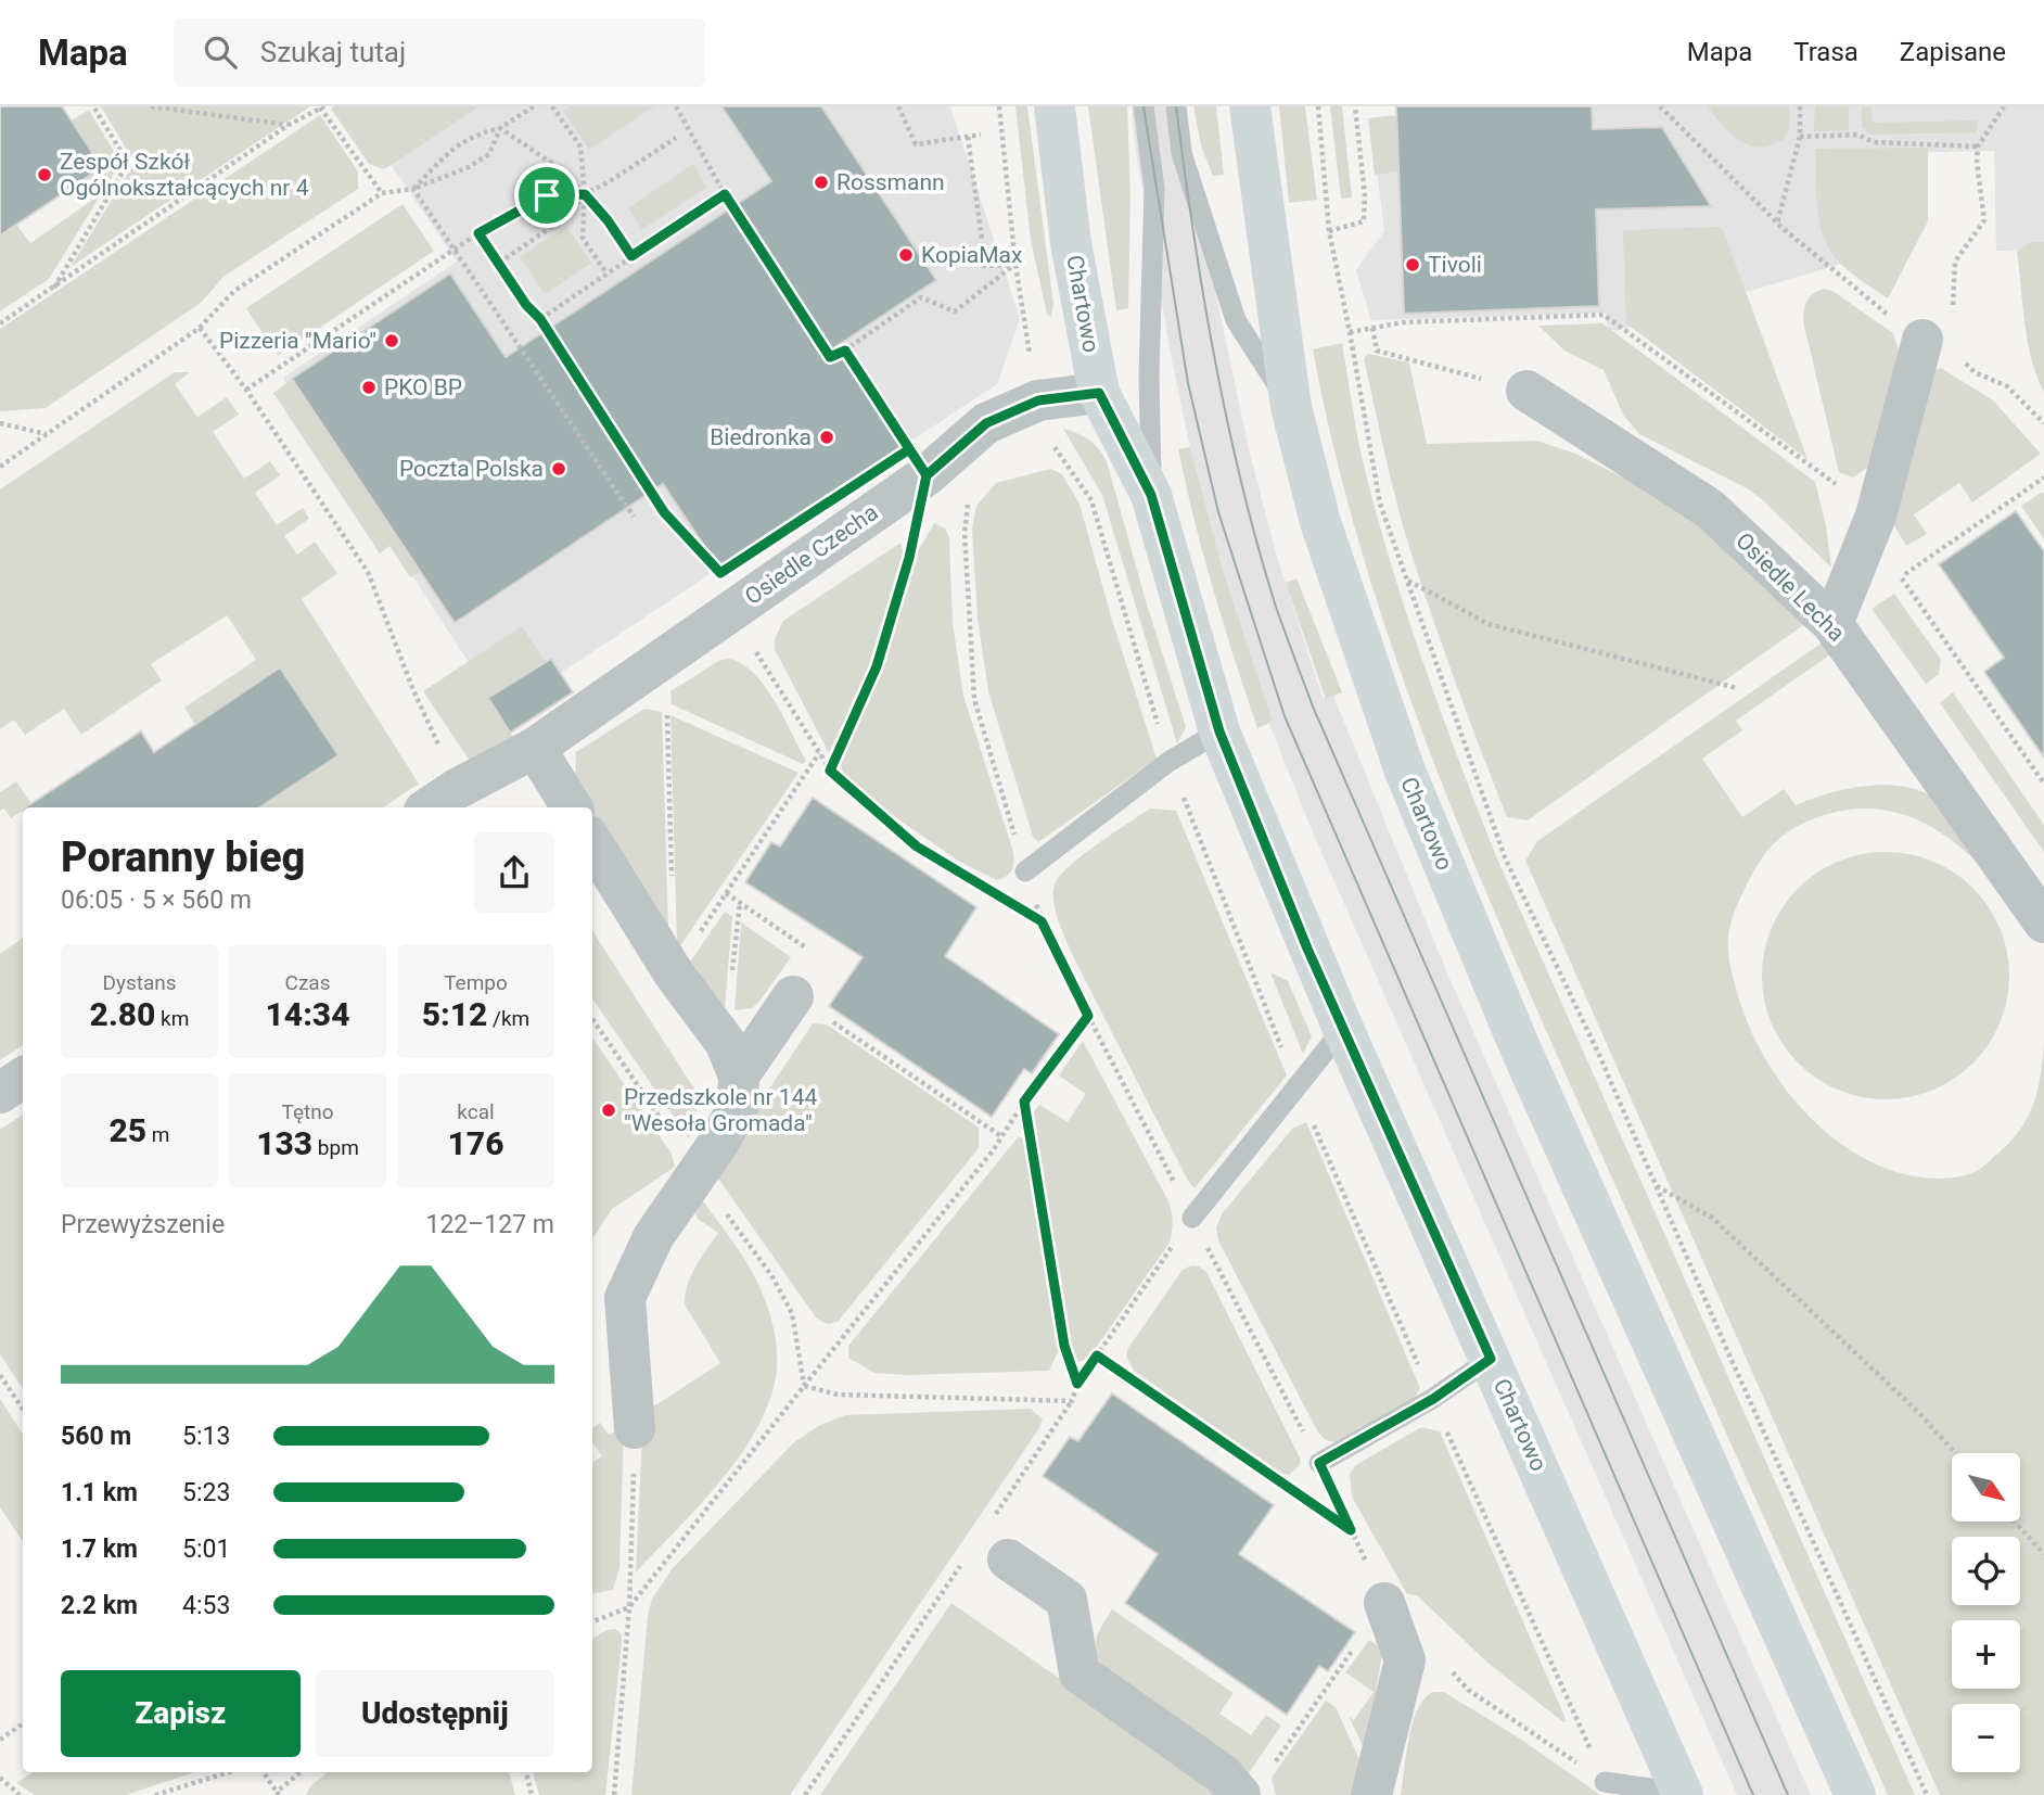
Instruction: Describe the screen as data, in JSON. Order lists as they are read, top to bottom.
{
  "streets": {
    "street": ["Chartowo", "Osiedle Czecha", "Osiedle Lecha"]
  },
  "crossings": [
    ["Chartowo", "Osiedle Czecha"]
  ],
  "places": [
    "Zespół Szkół Ogólnokształcących nr 4",
    "Rossmann",
    "KopiaMax",
    "Tivoli",
    "Pizzeria \"Mario\"",
    "PKO BP",
    "Biedronka",
    "Poczta Polska",
    "Przedszkole nr 144 \"Wesoła Gromada\""
  ],
  "north": "bottom right",
  "page": {
    "header": "Mapa",
    "search": "Szukaj tutaj",
    "nav": ["Mapa", "Trasa", "Zapisane"],
    "heading": ["Poranny bieg", "06:05 · 5 × 560 m"],
    "stats": [
      ["Dystans", "2.80 km"],
      ["Czas", "14:34"],
      ["Tempo", "5:12 /km"],
      ["25 m"],
      ["Tętno", "133 bpm"],
      ["kcal", "176"]
    ],
    "chart": ["Przewyższenie", "122–127 m"],
    "list": [
      {
        "name": "560 m",
        "note": "5:13"
      },
      {
        "name": "1.1 km",
        "note": "5:23"
      },
      {
        "name": "1.7 km",
        "note": "5:01"
      },
      {
        "name": "2.2 km",
        "note": "4:53"
      }
    ],
    "map_buttons": ["+", "−"],
    "buttons": ["Zapisz", "Udostępnij"]
  }
}
